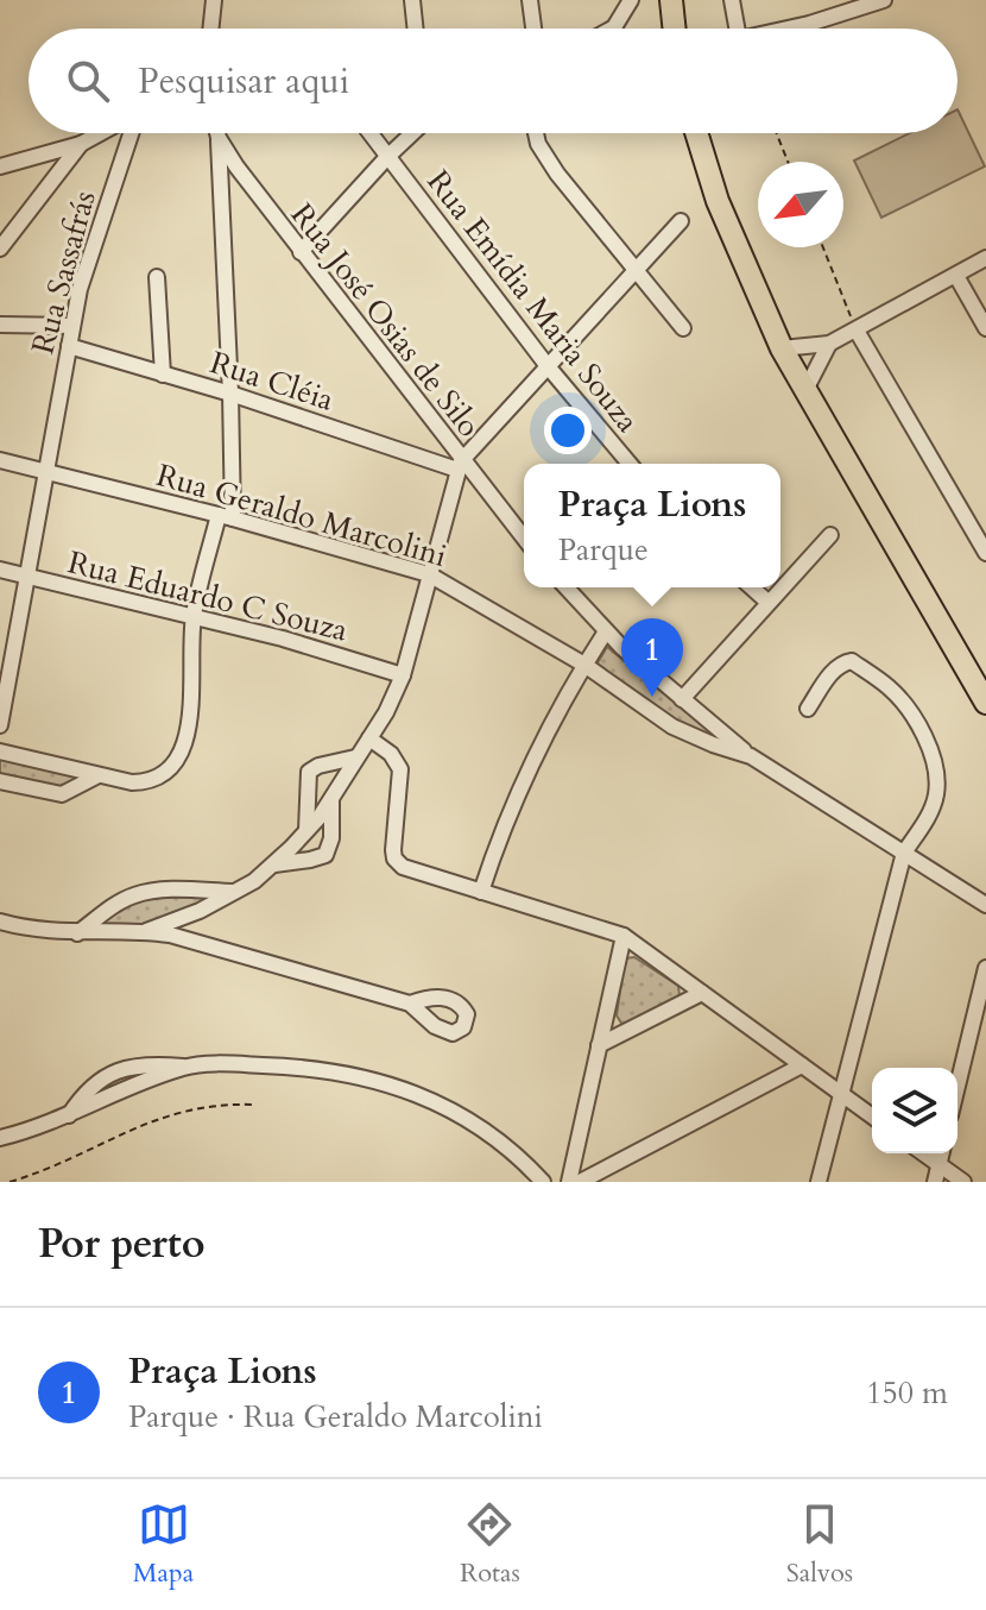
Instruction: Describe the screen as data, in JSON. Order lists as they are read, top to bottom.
{
  "streets": {
    "street": [
      "Rua Sassafrás",
      "Rua Emídia Maria Souza",
      "Rua José Osias de Silo",
      "Rua Cléia",
      "Rua Geraldo Marcolini",
      "Rua Eduardo C Souza"
    ]
  },
  "crossings": [
    ["Rua Sassafrás", "Rua Cléia"],
    ["Rua Sassafrás", "Rua Geraldo Marcolini"],
    ["Rua Sassafrás", "Rua Eduardo C Souza"],
    ["Rua José Osias de Silo", "Rua Cléia"]
  ],
  "north": "bottom left",
  "page": {
    "search": "Pesquisar aqui",
    "popup": ["Praça Lions", "Parque"],
    "pins": "1",
    "heading": "Por perto",
    "list": [
      {
        "mark": "1",
        "name": "Praça Lions",
        "note": "Parque · Rua Geraldo Marcolini",
        "value": "150 m"
      }
    ],
    "nav": ["Mapa", "Rotas", "Salvos"]
  }
}
